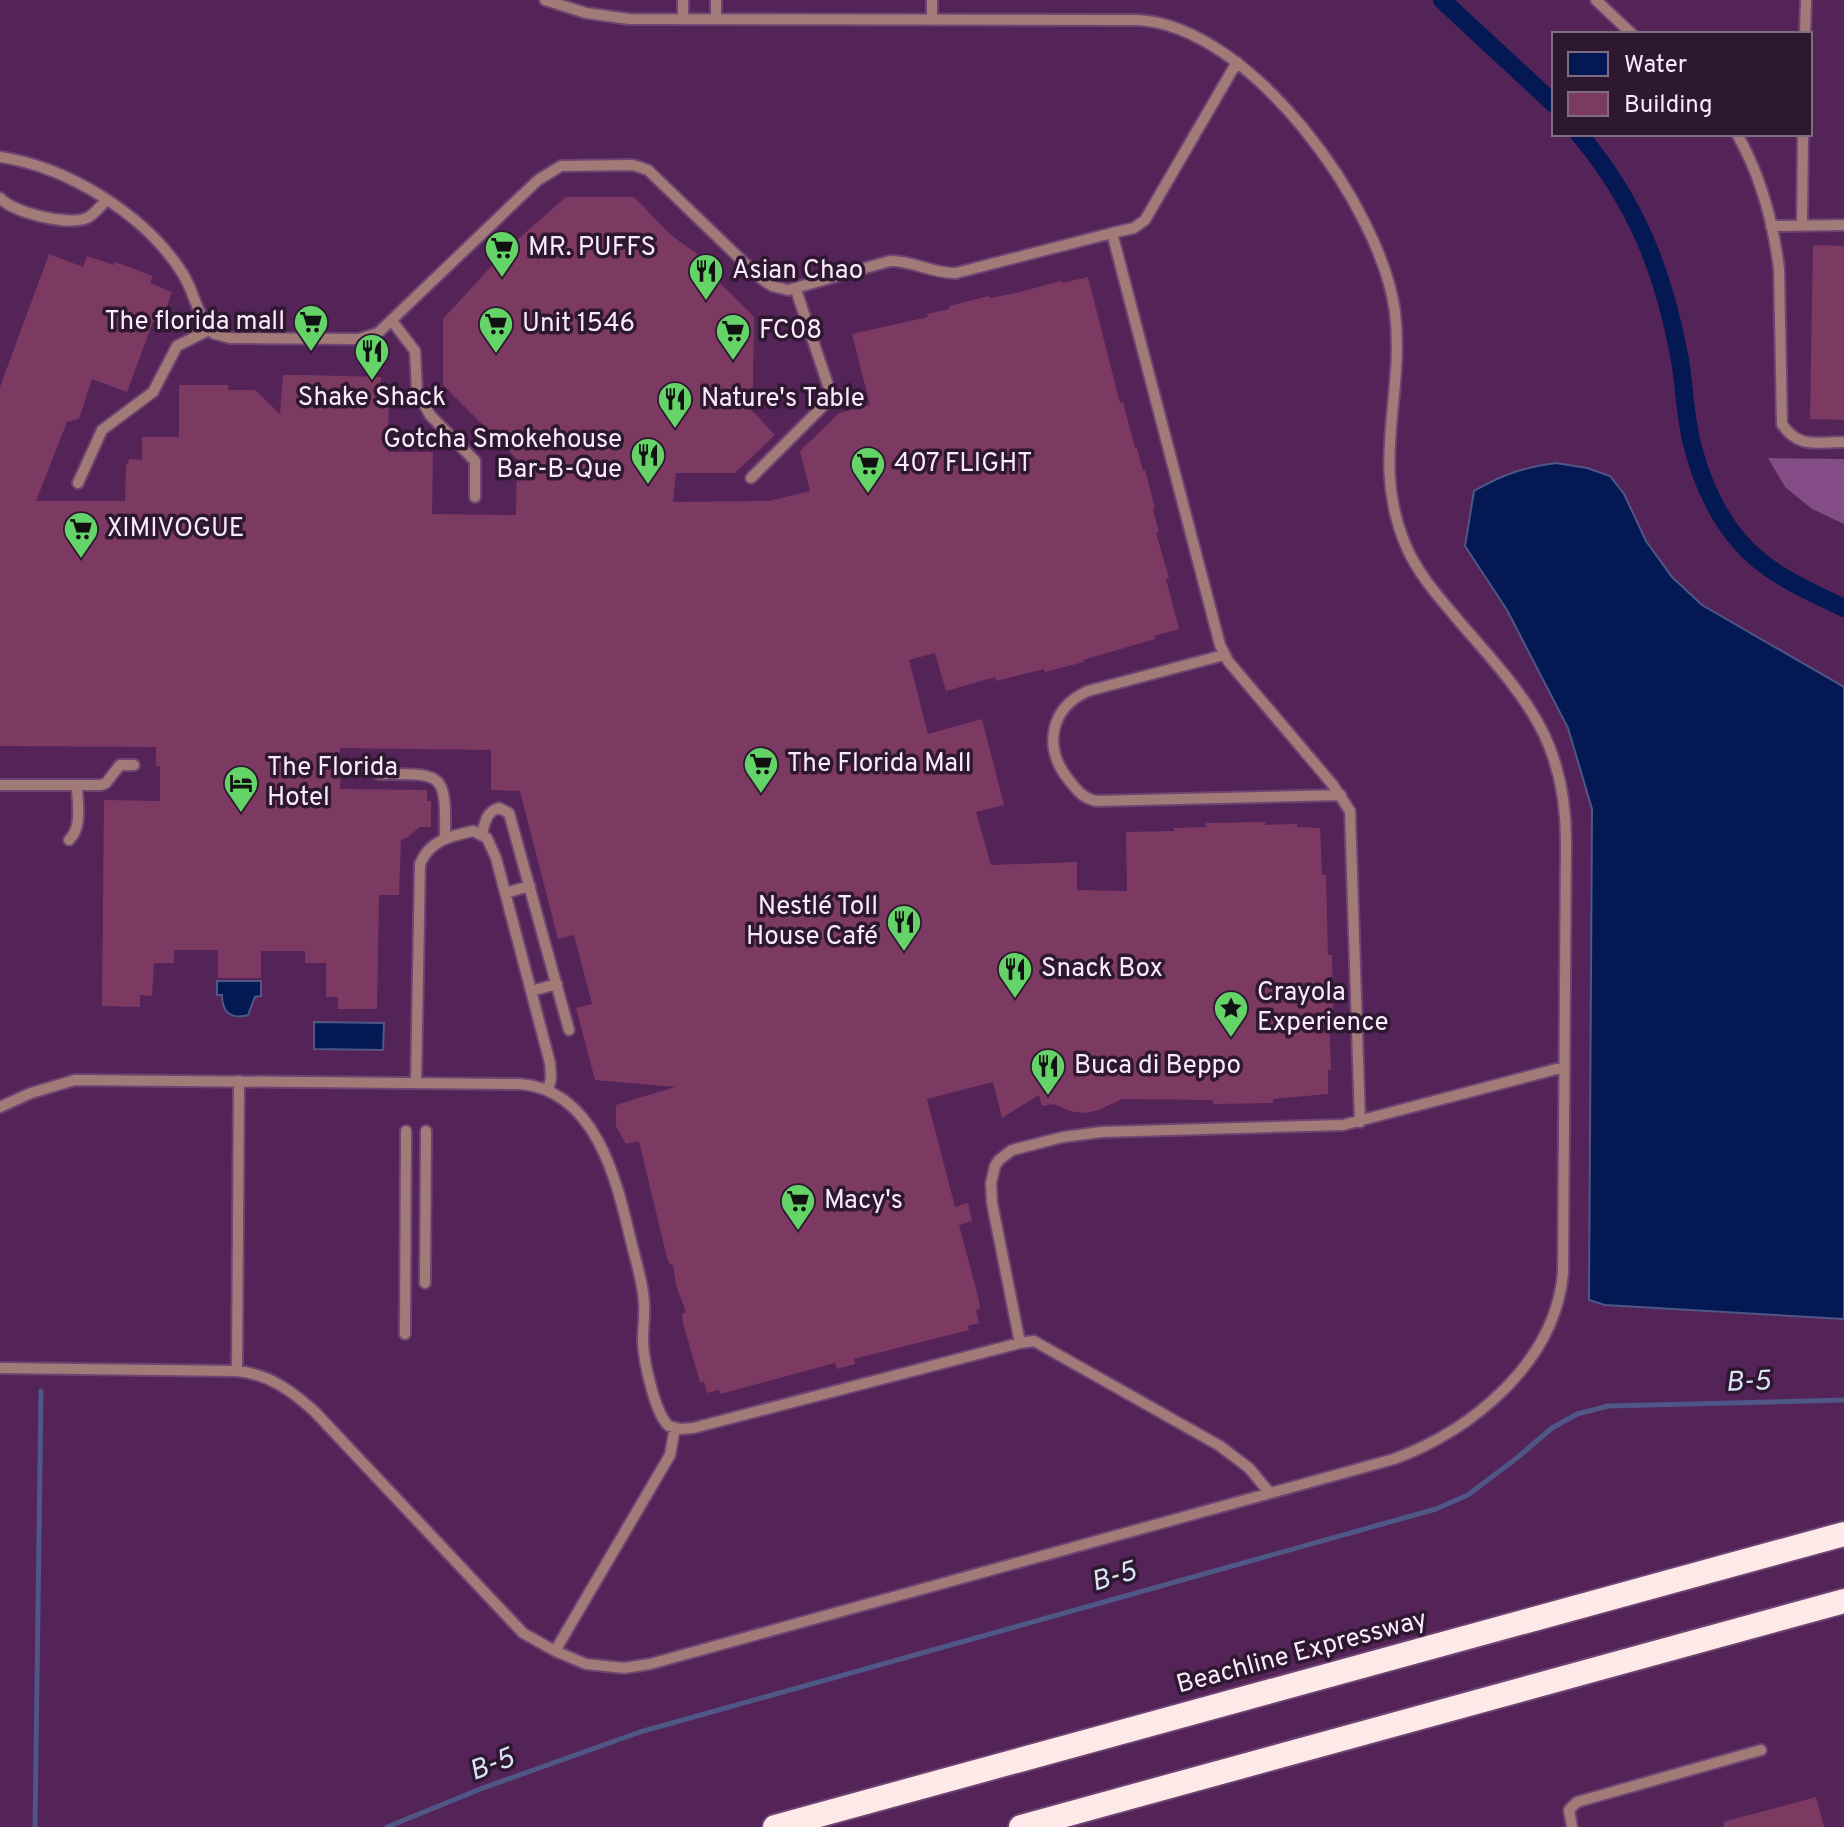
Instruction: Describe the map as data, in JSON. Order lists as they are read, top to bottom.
{
  "streets": {
    "highway": ["Beachline Expressway"]
  },
  "water": ["B-5"],
  "places": {
    "supermarket": [
      "MR. PUFFS",
      "The florida mall",
      "Unit 1546",
      "FC08",
      "407 FLIGHT",
      "XIMIVOGUE",
      "The Florida Mall",
      "Macy's"
    ],
    "restaurant": [
      "Asian Chao",
      "Shake Shack",
      "Nature's Table",
      "Gotcha Smokehouse Bar-B-Que",
      "Nestlé Toll House Café",
      "Snack Box",
      "Buca di Beppo"
    ],
    "hotel": ["The Florida Hotel"],
    "place": ["Crayola Experience"]
  },
  "legend": ["Water", "Building"]
}
